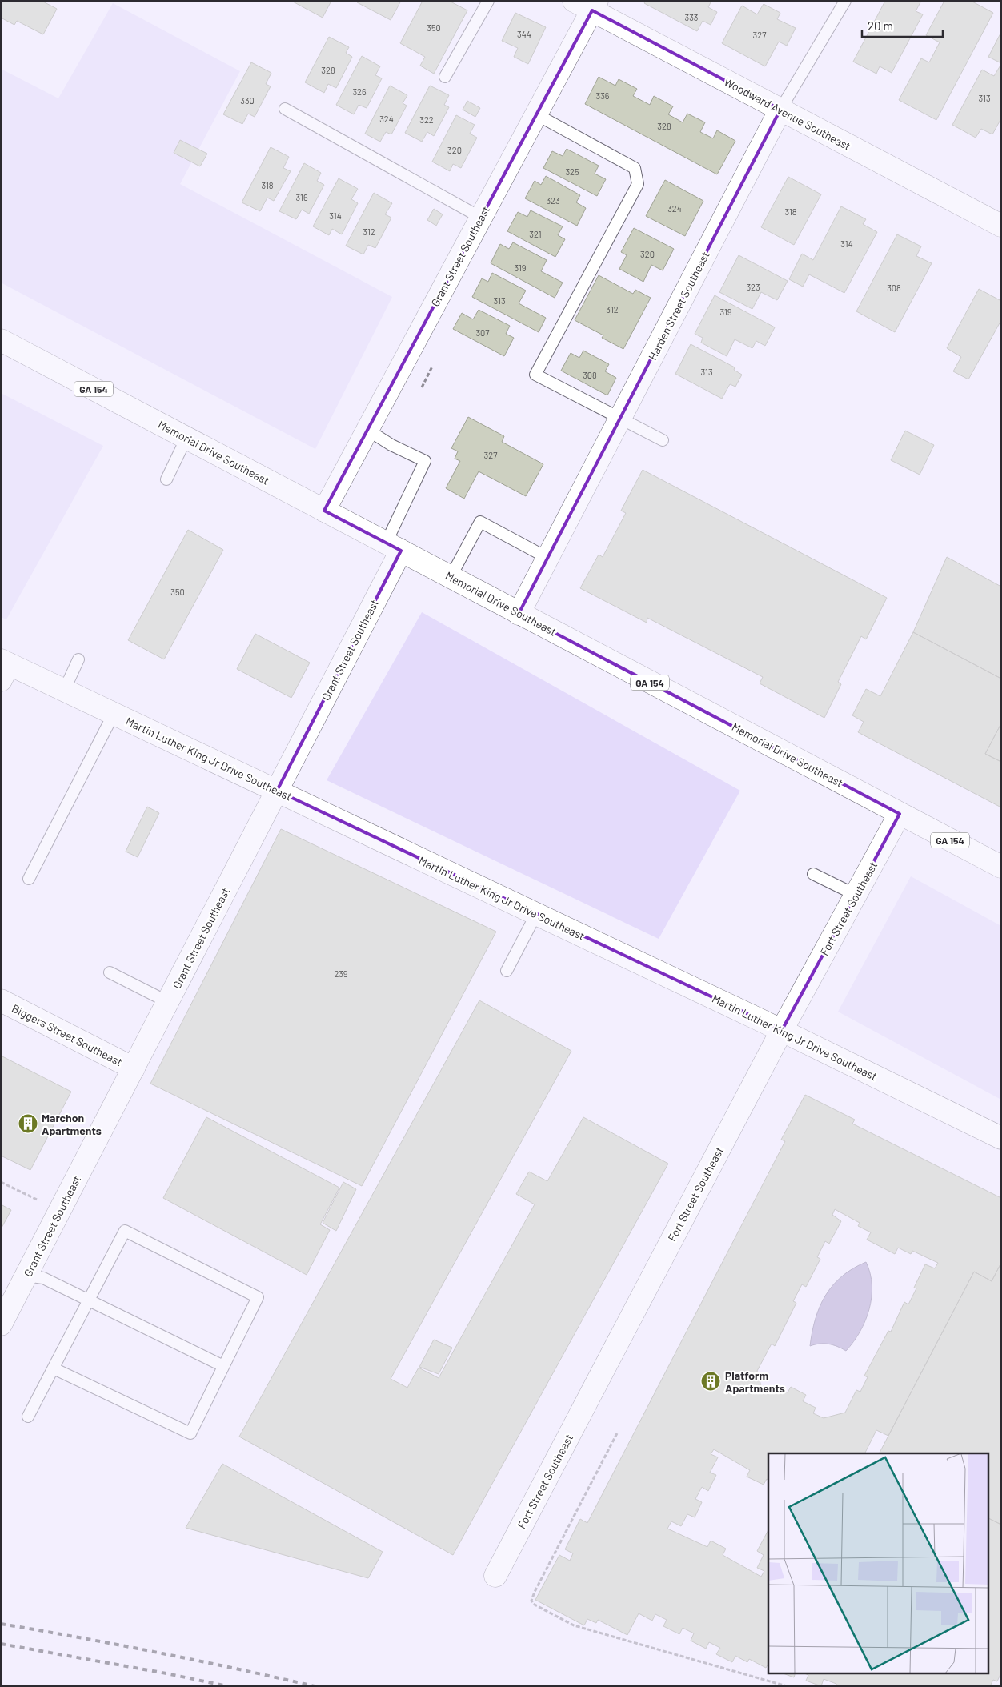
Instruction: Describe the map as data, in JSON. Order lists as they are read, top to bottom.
{
  "streets": {
    "street": [
      "Woodward Avenue Southeast",
      "Grant Street Southeast",
      "Harden Street Southeast",
      "GA 154",
      "Memorial Drive Southeast",
      "Martin Luther King Jr Drive Southeast",
      "Fort Street Southeast",
      "Biggers Street Southeast"
    ]
  },
  "crossings": [
    ["Woodward Avenue Southeast", "Grant Street Southeast"],
    ["Woodward Avenue Southeast", "Harden Street Southeast"],
    ["Grant Street Southeast", "Memorial Drive Southeast"],
    ["Grant Street Southeast", "Martin Luther King Jr Drive Southeast"],
    ["Grant Street Southeast", "Biggers Street Southeast"],
    ["Harden Street Southeast", "Memorial Drive Southeast"],
    ["Memorial Drive Southeast", "Fort Street Southeast"],
    ["Martin Luther King Jr Drive Southeast", "Fort Street Southeast"]
  ],
  "places": {
    "building": ["Marchon Apartments", "Platform Apartments"]
  },
  "house_numbers": [
    "333",
    "350",
    "344",
    "327",
    "328",
    "326",
    "336",
    "313",
    "330",
    "324",
    "322",
    "328",
    "320",
    "325",
    "318",
    "316",
    "323",
    "324",
    "318",
    "314",
    "312",
    "321",
    "314",
    "320",
    "319",
    "323",
    "308",
    "313",
    "312",
    "319",
    "307",
    "313",
    "308",
    "327",
    "350",
    "239"
  ],
  "scale_bar": "20 m"
}
